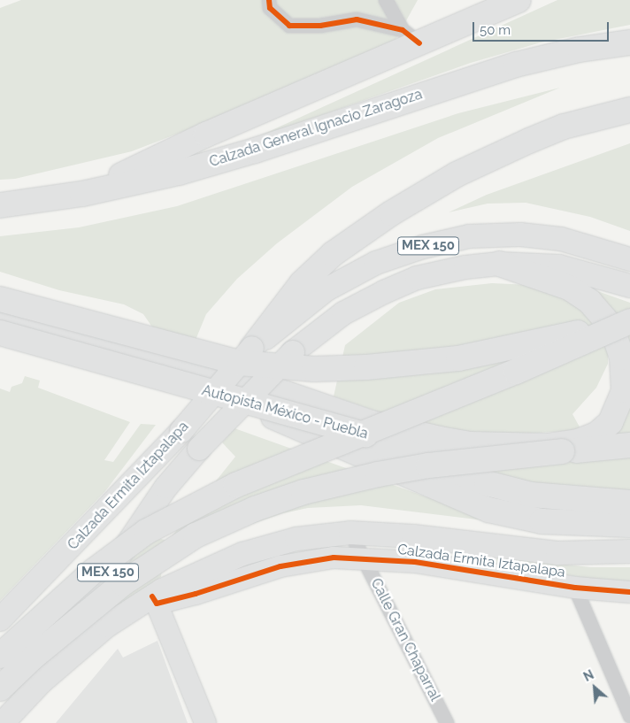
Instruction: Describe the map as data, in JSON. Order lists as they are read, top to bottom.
{
  "streets": {
    "highway": ["Calzada General Ignacio Zaragoza", "Autopista México - Puebla"],
    "main road": ["MEX 150", "Calzada Ermita Iztapalapa"],
    "street": ["Calle Gran Chaparral"]
  },
  "crossings": [
    ["MEX 150", "Calzada Ermita Iztapalapa"],
    ["Calzada Ermita Iztapalapa", "Calle Gran Chaparral"]
  ],
  "scale_bar": "50 m",
  "north": "top left"
}
